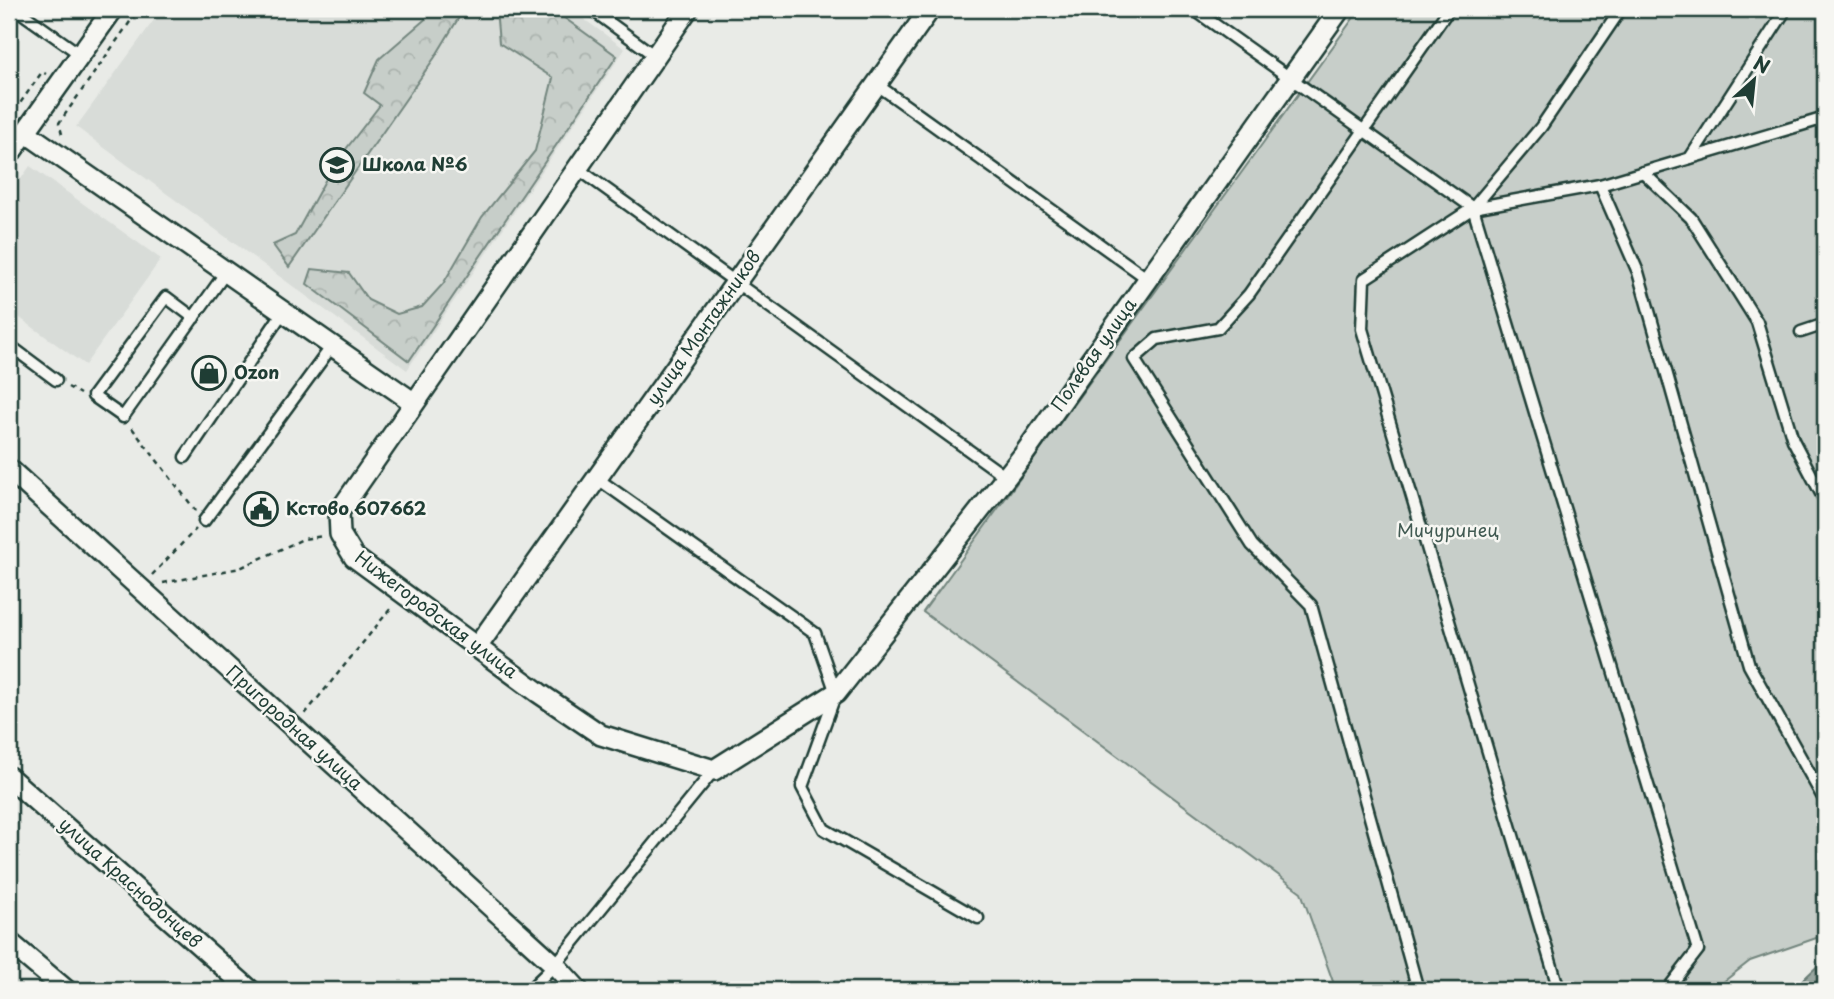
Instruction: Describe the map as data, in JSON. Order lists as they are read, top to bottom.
{
  "streets": {
    "street": [
      "улица Монтажников",
      "Полевая улица",
      "Нижегородская улица",
      "Пригородная улица",
      "улица Краснодонцев"
    ]
  },
  "crossings": [
    ["улица Монтажников", "Нижегородская улица"]
  ],
  "parks": ["Мичуринец"],
  "places": {
    "school or university": ["Школа №6"],
    "shop": ["Ozon"],
    "public building": ["Кстово 607662"]
  },
  "north": "top right"
}
